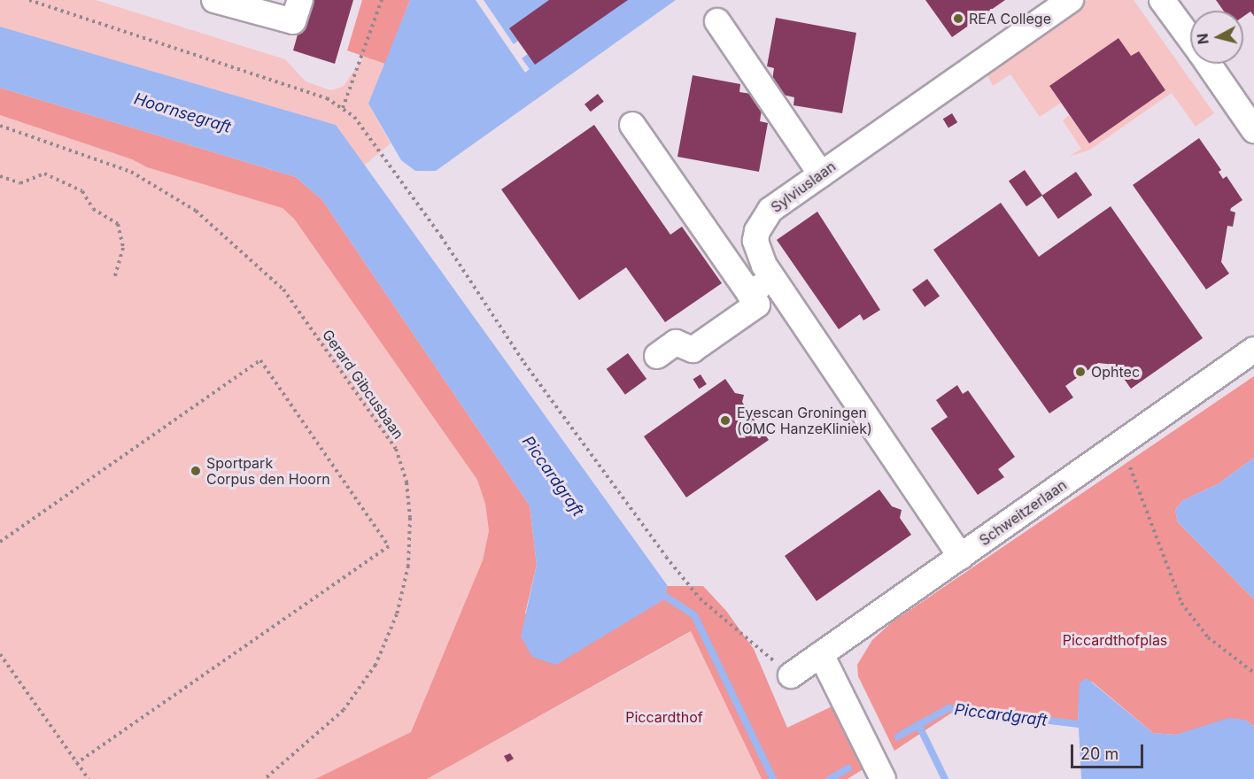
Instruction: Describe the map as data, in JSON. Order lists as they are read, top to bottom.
{
  "streets": {
    "street": ["Sylviuslaan", "Schweitzerlaan"],
    "path": ["Gerard Gibcusbaan"]
  },
  "crossings": [
    ["Sylviuslaan", "Schweitzerlaan"]
  ],
  "water": ["Hoornsegraft", "Piccardgraft"],
  "parks": ["Piccardthofplas", "Piccardthof"],
  "places": [
    "REA College",
    "Ophtec",
    "Eyescan Groningen (OMC HanzeKliniek)",
    "Sportpark Corpus den Hoorn"
  ],
  "scale_bar": "20 m",
  "north": "left"
}
